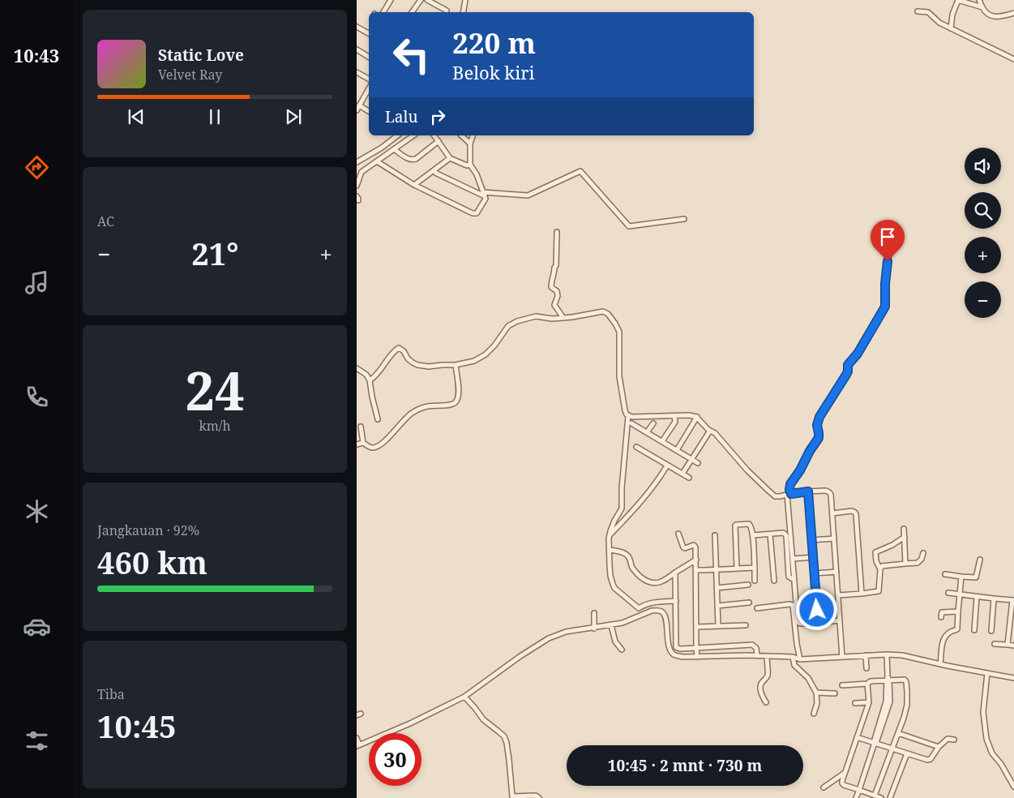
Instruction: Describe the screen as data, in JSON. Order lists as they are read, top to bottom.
{
  "page": {
    "tabs": "10:43",
    "turn": ["220 m", "Belok kiri"],
    "song": ["Static Love", "Velvet Ray"],
    "then": "Lalu",
    "map_buttons": ["+", "−"],
    "tile": [
      "AC",
      ["24", "km/h"],
      ["Jangkauan · 92%", "460 km"],
      ["Tiba", "10:45"]
    ],
    "heat": ["−", "21°", "+"],
    "limit": "30",
    "trip": "10:45 · 2 mnt · 730 m"
  }
}
